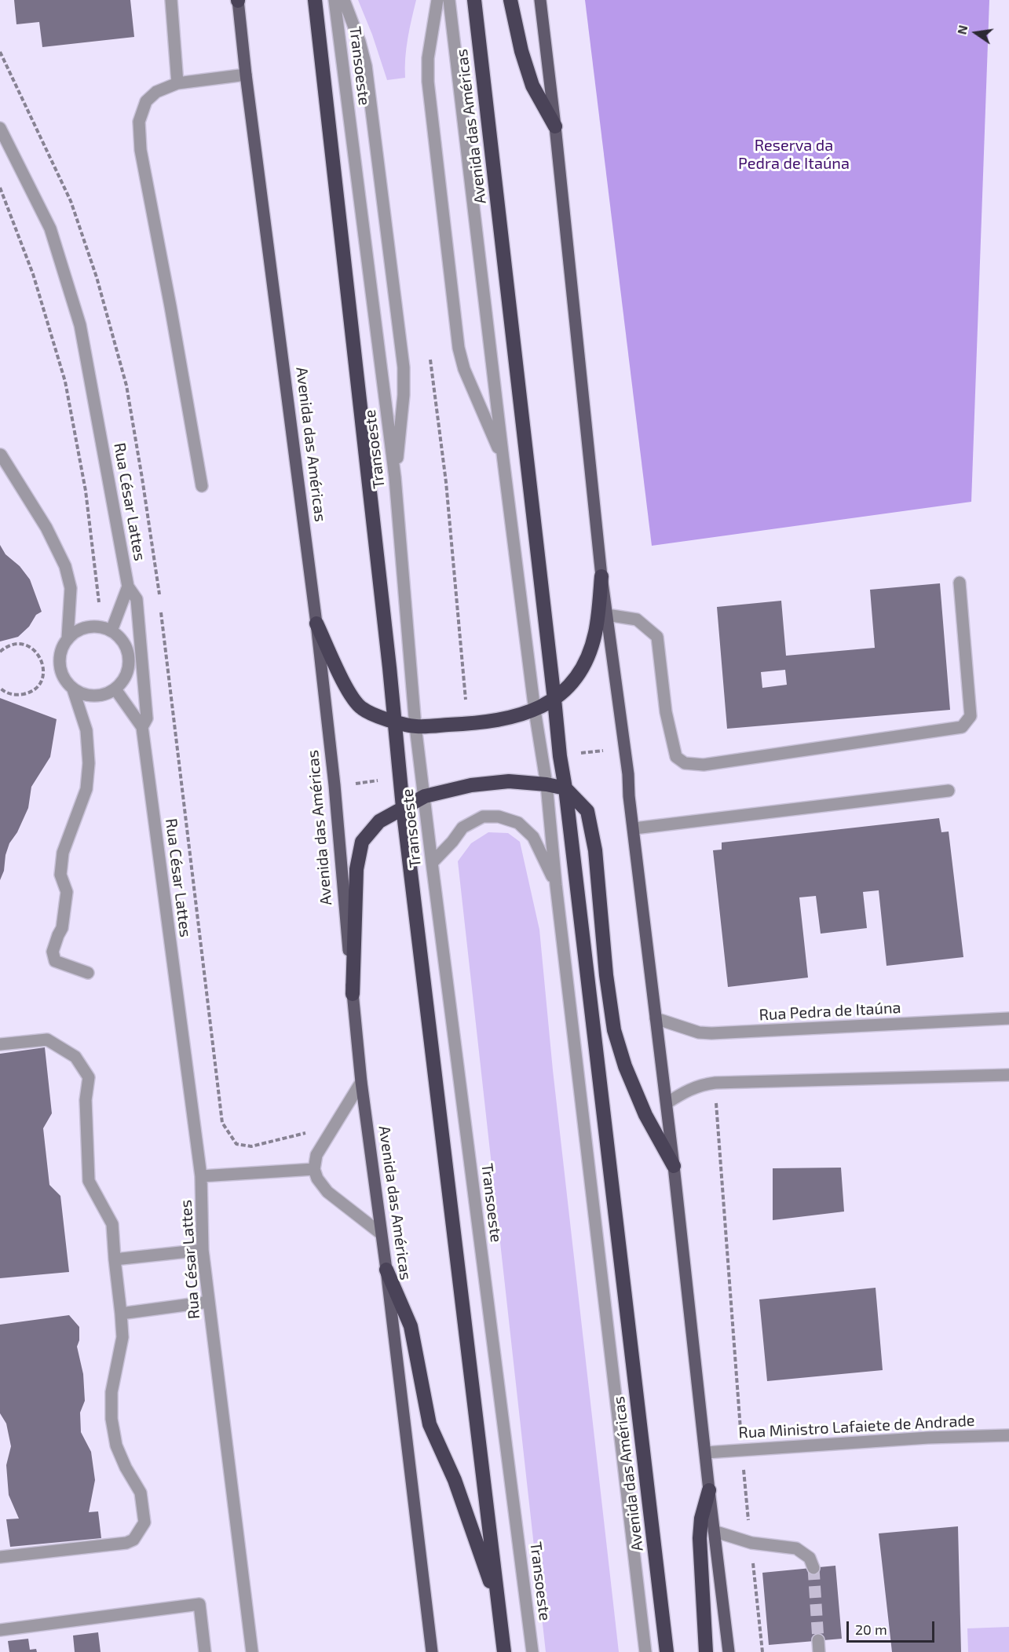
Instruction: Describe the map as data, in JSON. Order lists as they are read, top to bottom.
{
  "streets": {
    "highway": ["Avenida das Américas"],
    "street": [
      "Transoeste",
      "Rua César Lattes",
      "Rua Pedra de Itaúna",
      "Rua Ministro Lafaiete de Andrade"
    ]
  },
  "parks": ["Reserva da Pedra de Itaúna"],
  "scale_bar": "20 m",
  "north": "left"
}
